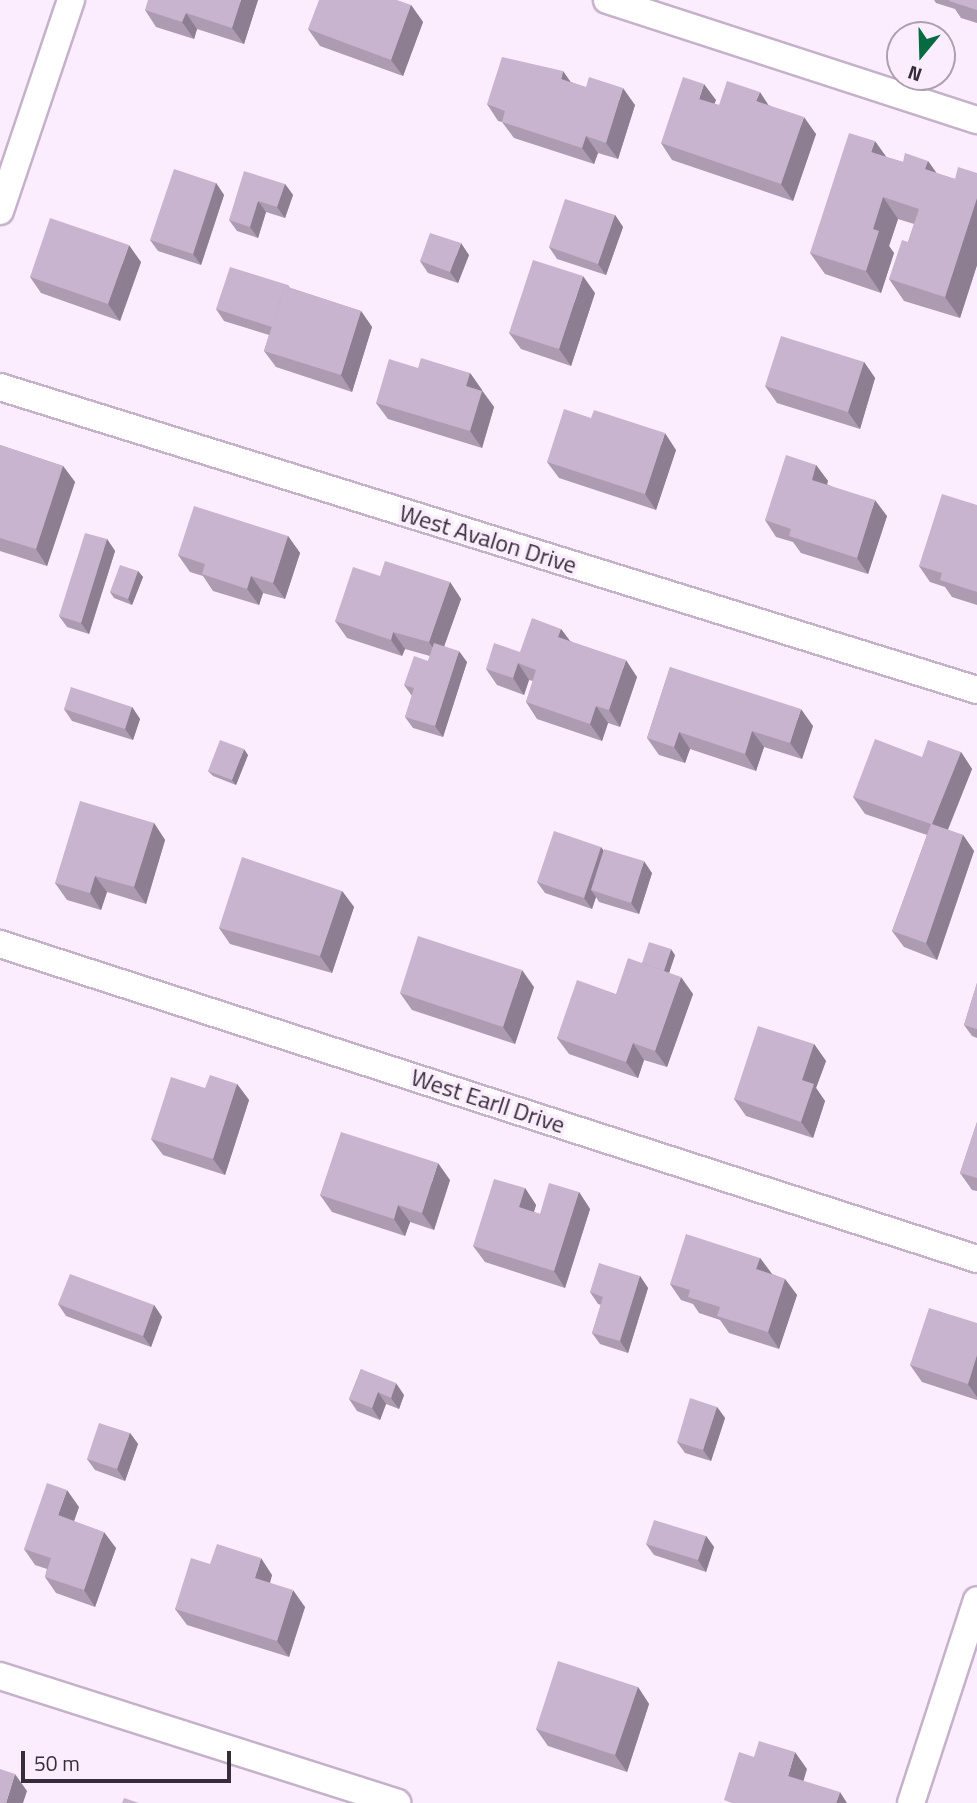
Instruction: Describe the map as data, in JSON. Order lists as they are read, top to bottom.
{
  "streets": {
    "street": ["West Avalon Drive", "West Earll Drive"]
  },
  "scale_bar": "50 m",
  "north": "bottom"
}
